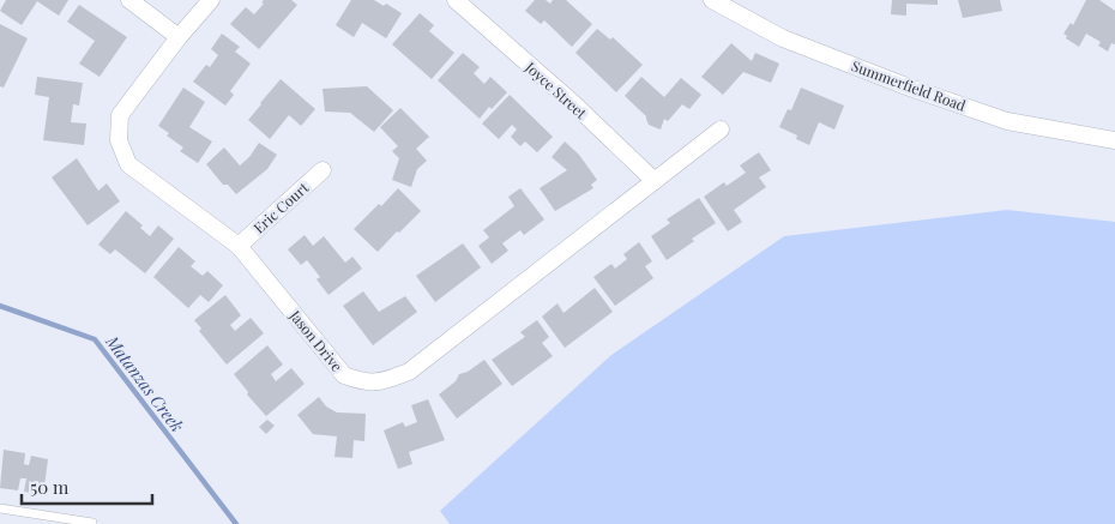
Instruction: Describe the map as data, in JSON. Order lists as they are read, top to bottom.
{
  "streets": {
    "street": [
      "Summerfield Road",
      "Joyce Street",
      "Eric Court",
      "Jason Drive"
    ]
  },
  "crossings": [
    ["Joyce Street", "Jason Drive"],
    ["Eric Court", "Jason Drive"]
  ],
  "water": ["Matanzas Creek"],
  "scale_bar": "50 m"
}
